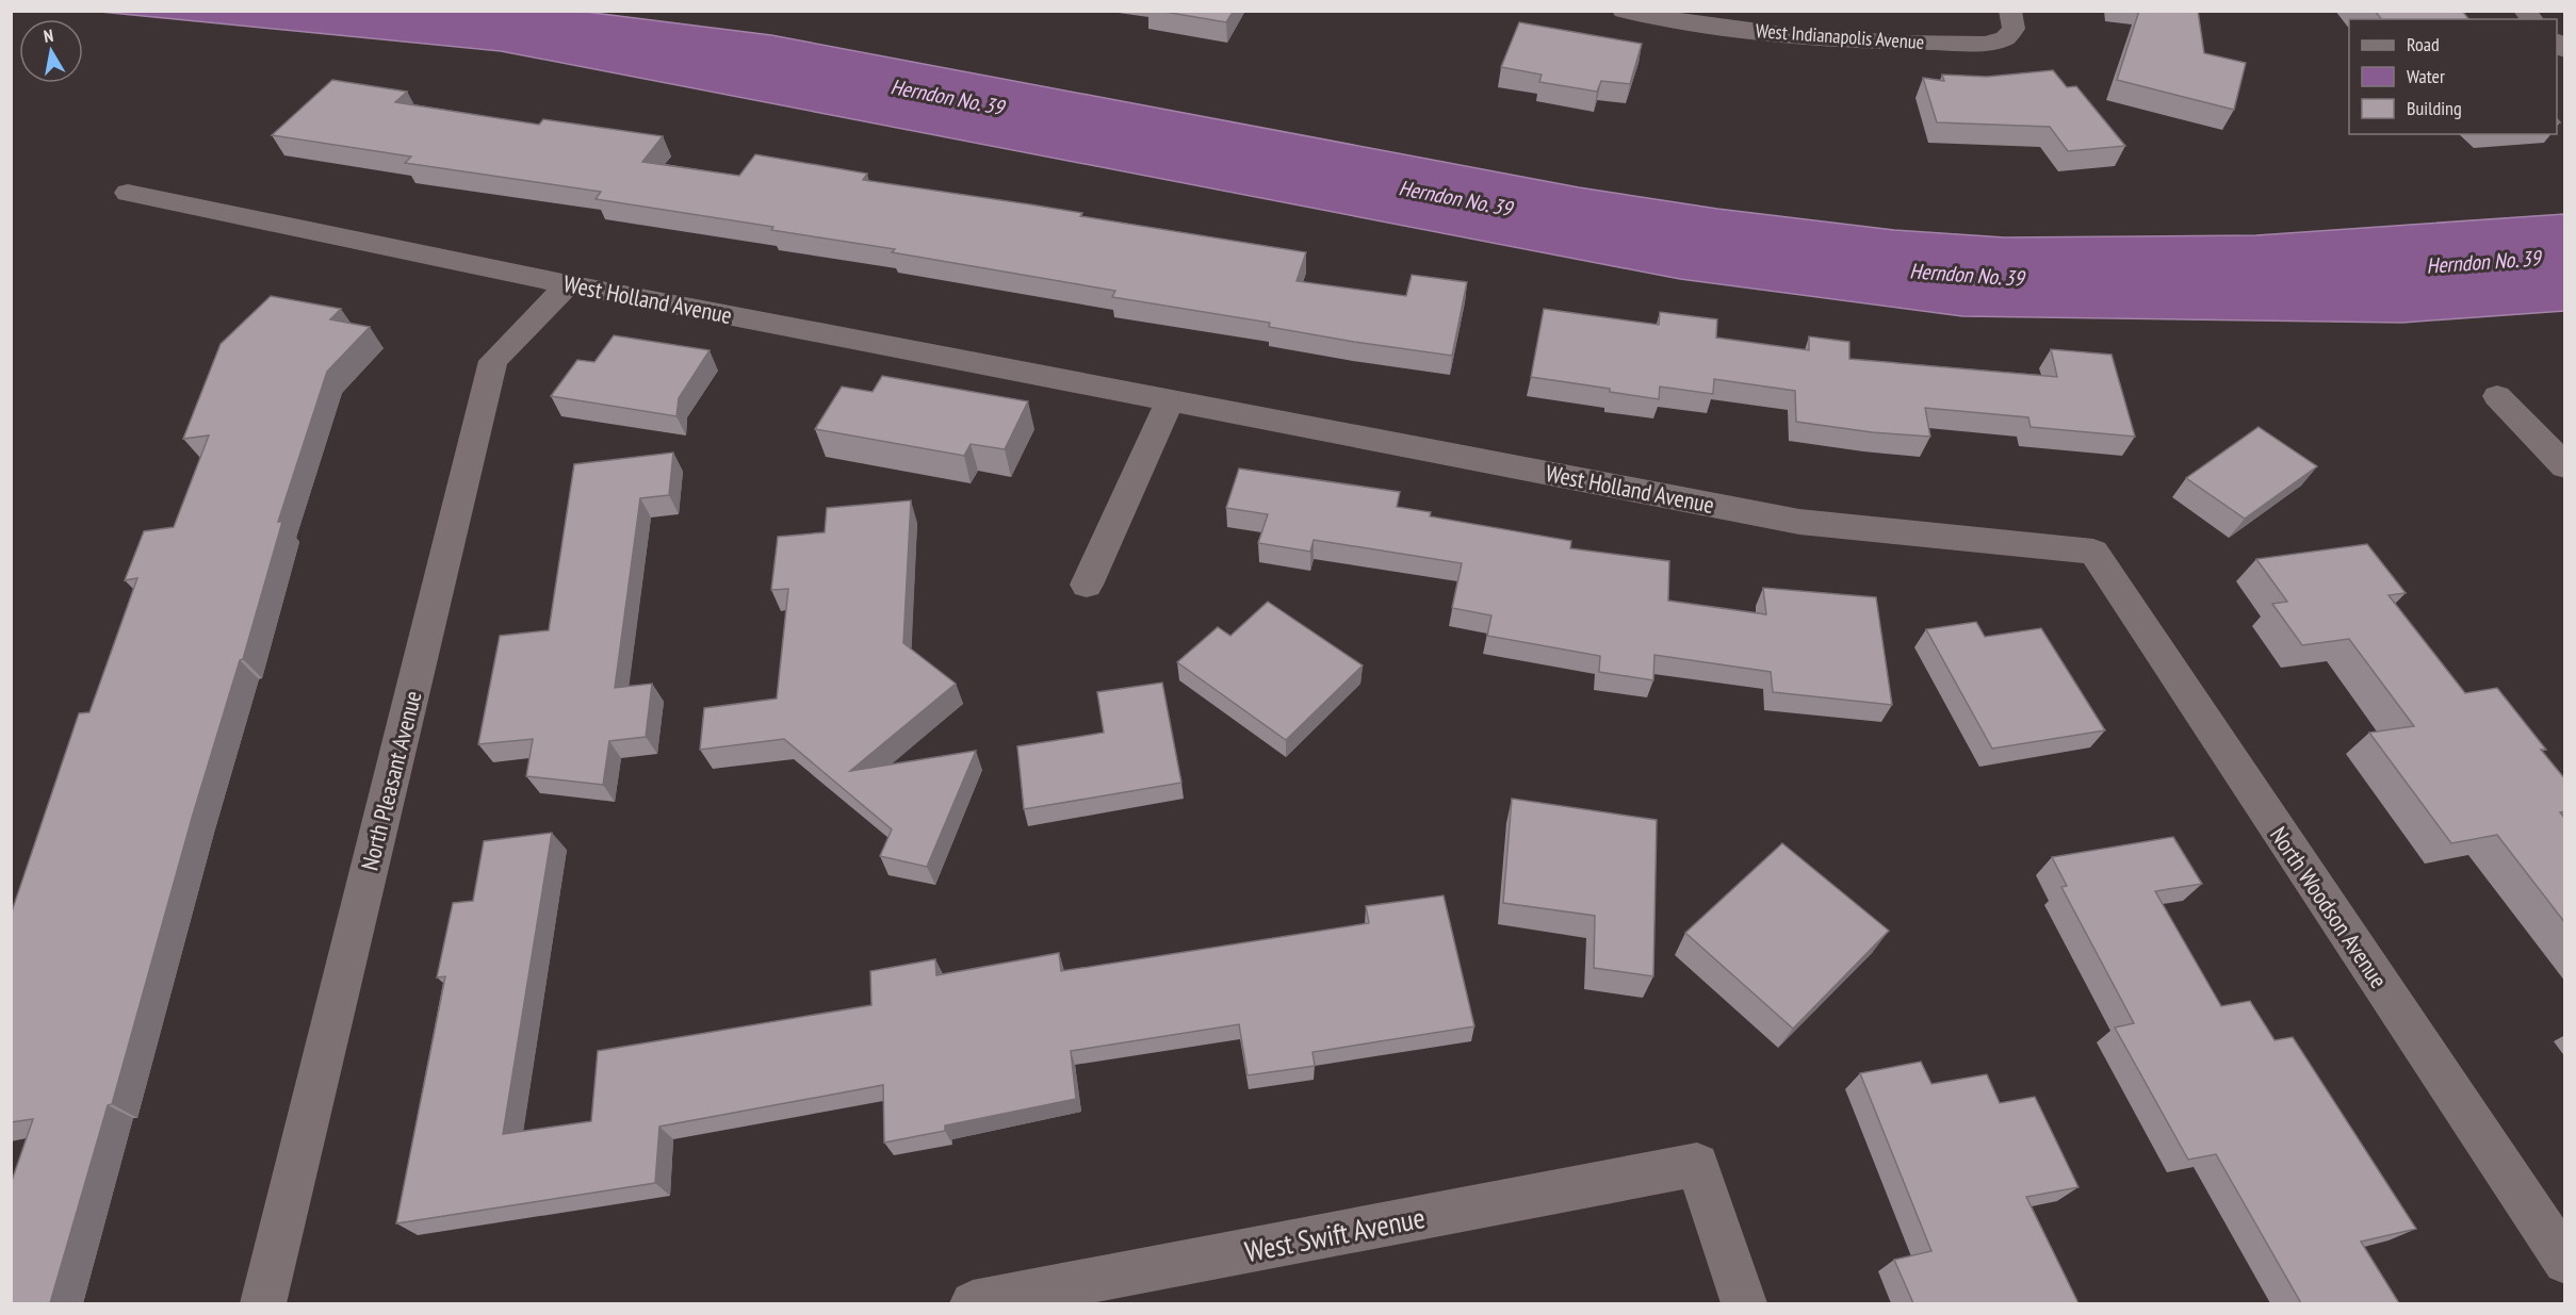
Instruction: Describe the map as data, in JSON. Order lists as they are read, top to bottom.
{
  "streets": {
    "street": [
      "West Indianapolis Avenue",
      "West Holland Avenue",
      "North Pleasant Avenue",
      "North Woodson Avenue",
      "West Swift Avenue"
    ]
  },
  "crossings": [
    ["West Holland Avenue", "North Pleasant Avenue"],
    ["West Holland Avenue", "North Woodson Avenue"]
  ],
  "water": ["Herndon No. 39"],
  "legend": ["Road", "Water", "Building"],
  "north": "top"
}
